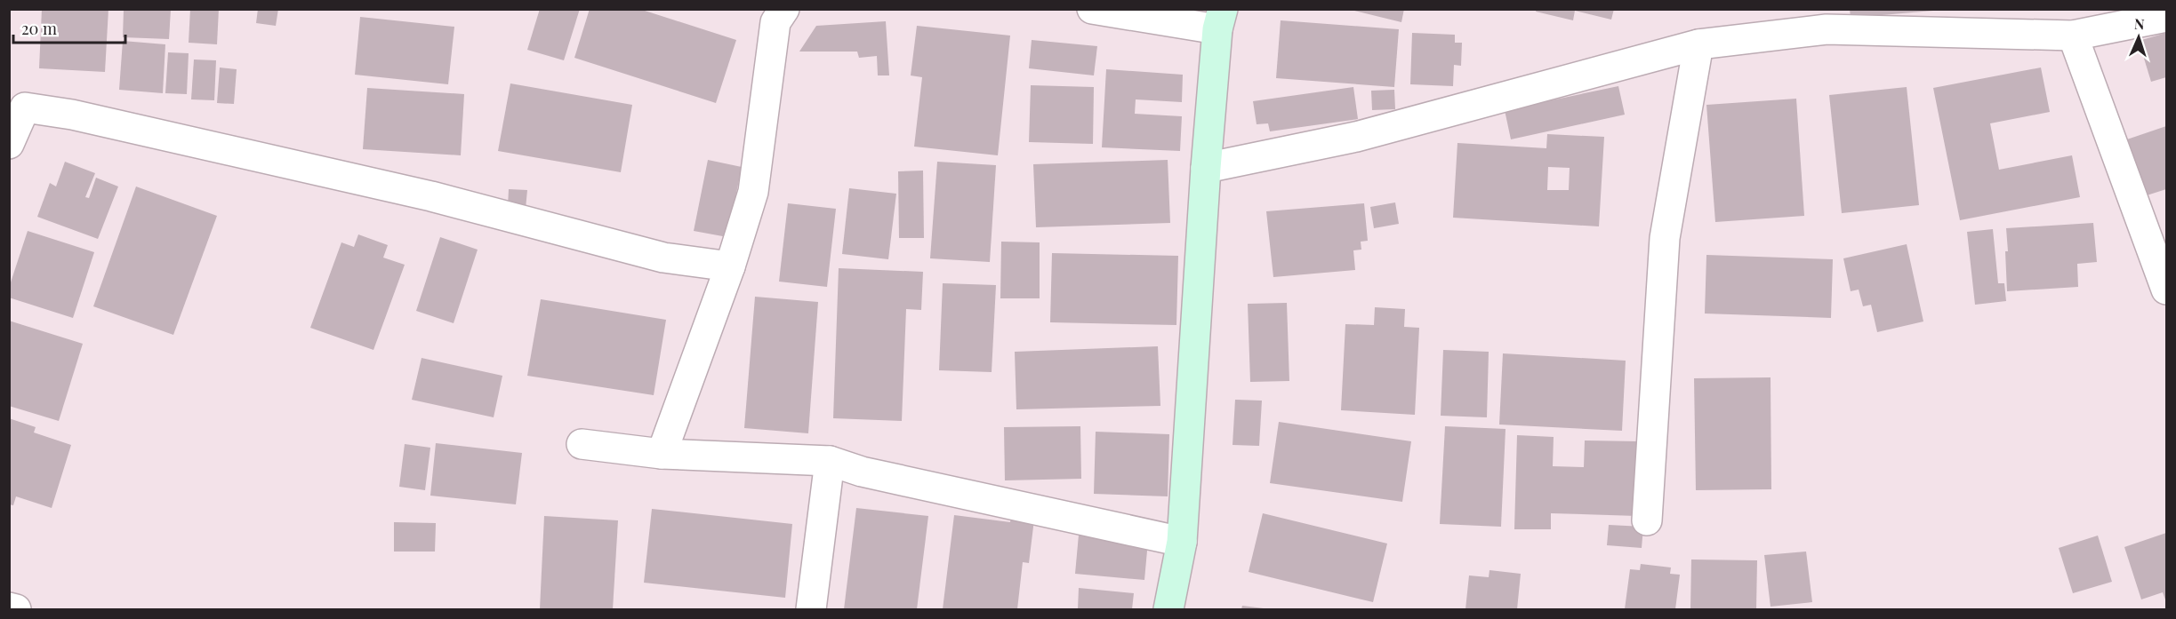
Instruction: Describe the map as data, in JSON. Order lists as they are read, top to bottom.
{
  "scale_bar": "20 m",
  "north": "top"
}
